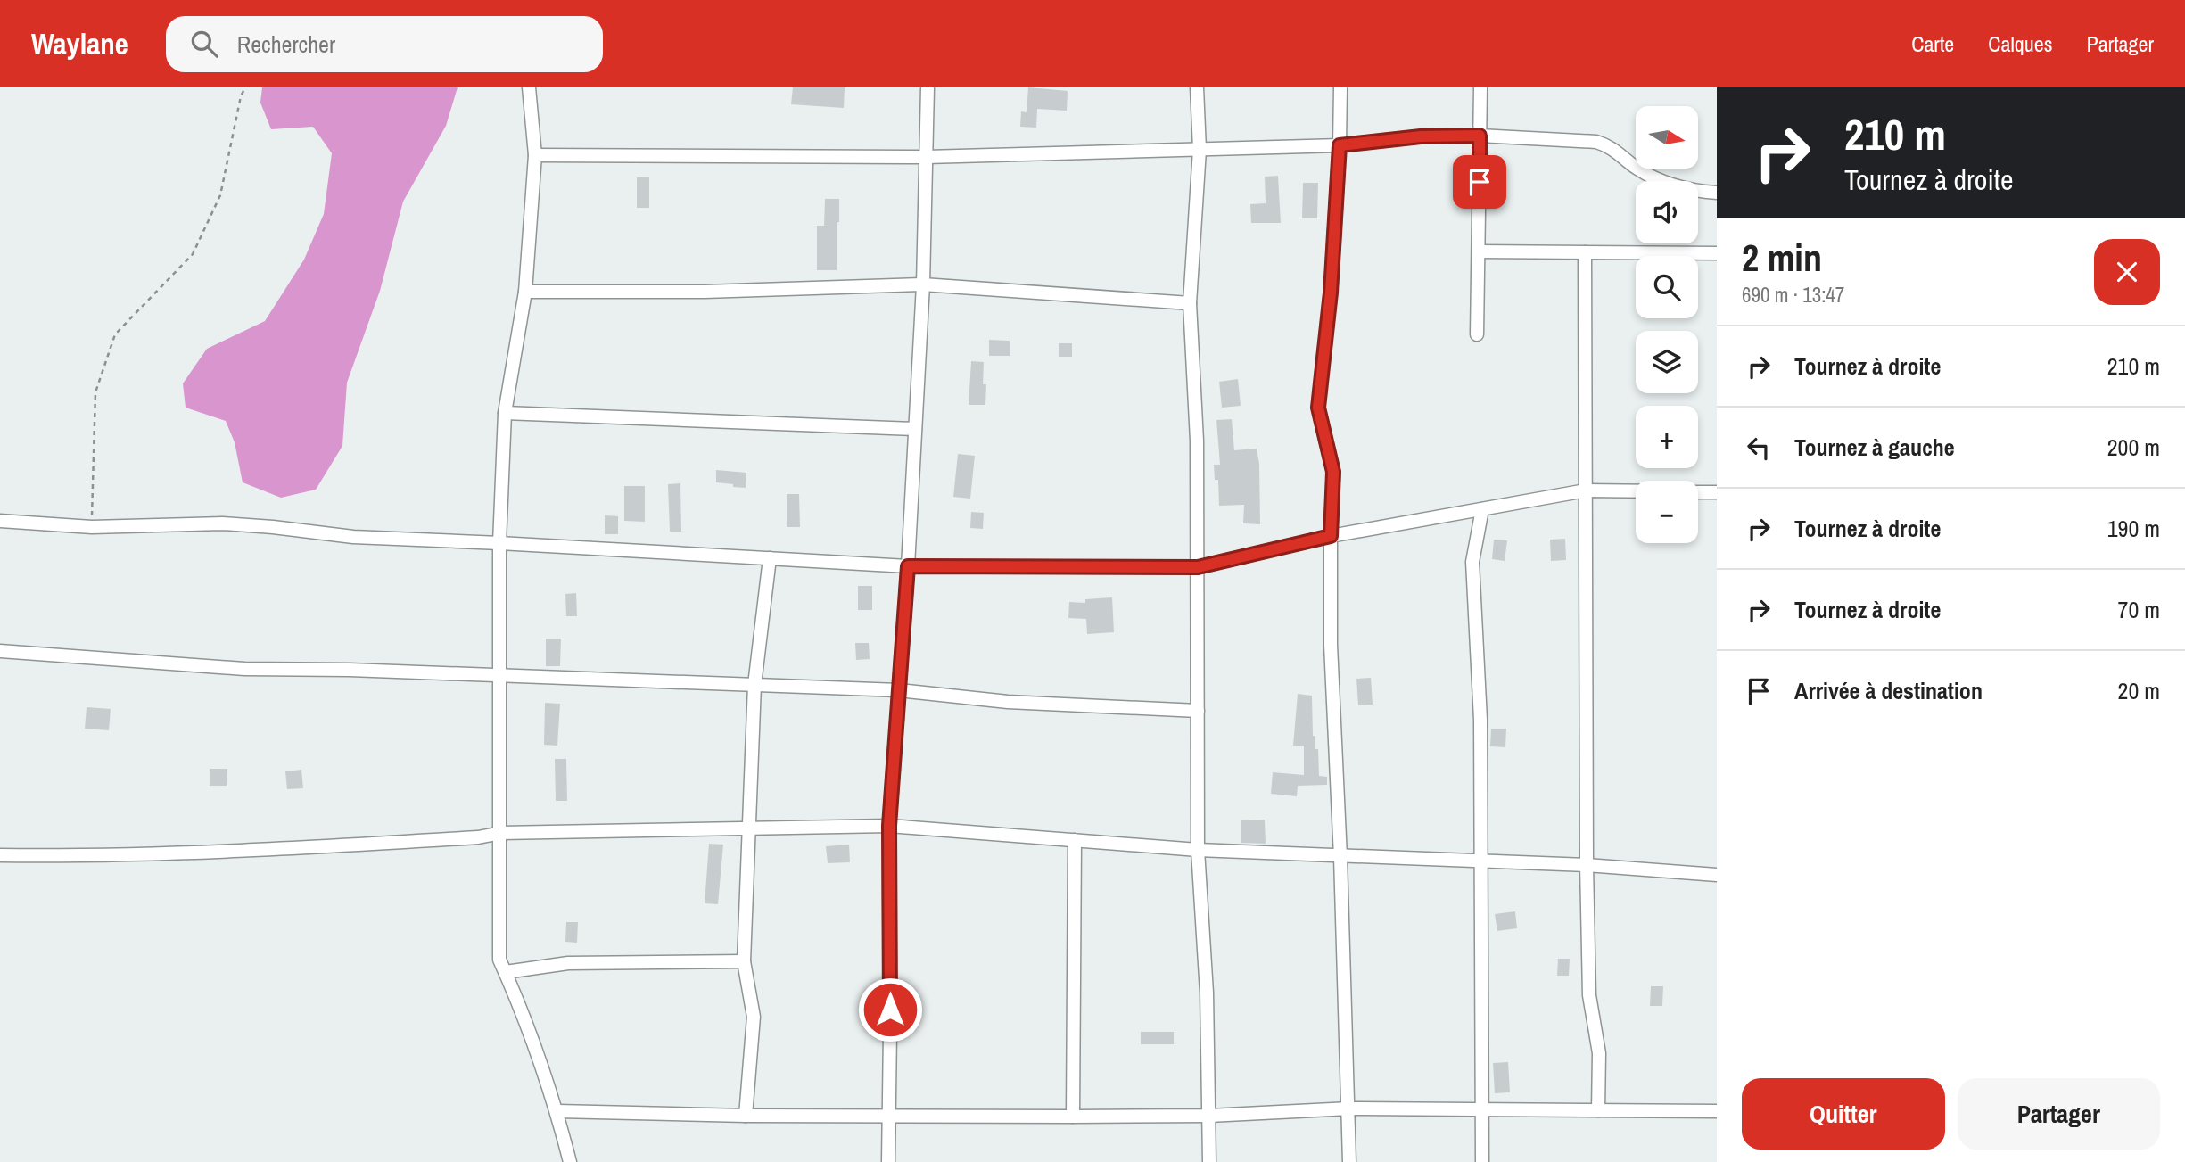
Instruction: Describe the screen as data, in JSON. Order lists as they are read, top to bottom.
{
  "north": "right",
  "page": {
    "header": "Waylane",
    "search": "Rechercher",
    "nav": ["Carte", "Calques", "Partager"],
    "turn": ["210 m", "Tournez à droite"],
    "map_buttons": ["+", "−"],
    "heading": ["2 min", "690 m · 13:47"],
    "list": [
      {
        "name": "Tournez à droite",
        "value": "210 m"
      },
      {
        "name": "Tournez à gauche",
        "value": "200 m"
      },
      {
        "name": "Tournez à droite",
        "value": "190 m"
      },
      {
        "name": "Tournez à droite",
        "value": "70 m"
      },
      {
        "name": "Arrivée à destination",
        "value": "20 m"
      }
    ],
    "buttons": ["Quitter", "Partager"]
  }
}
